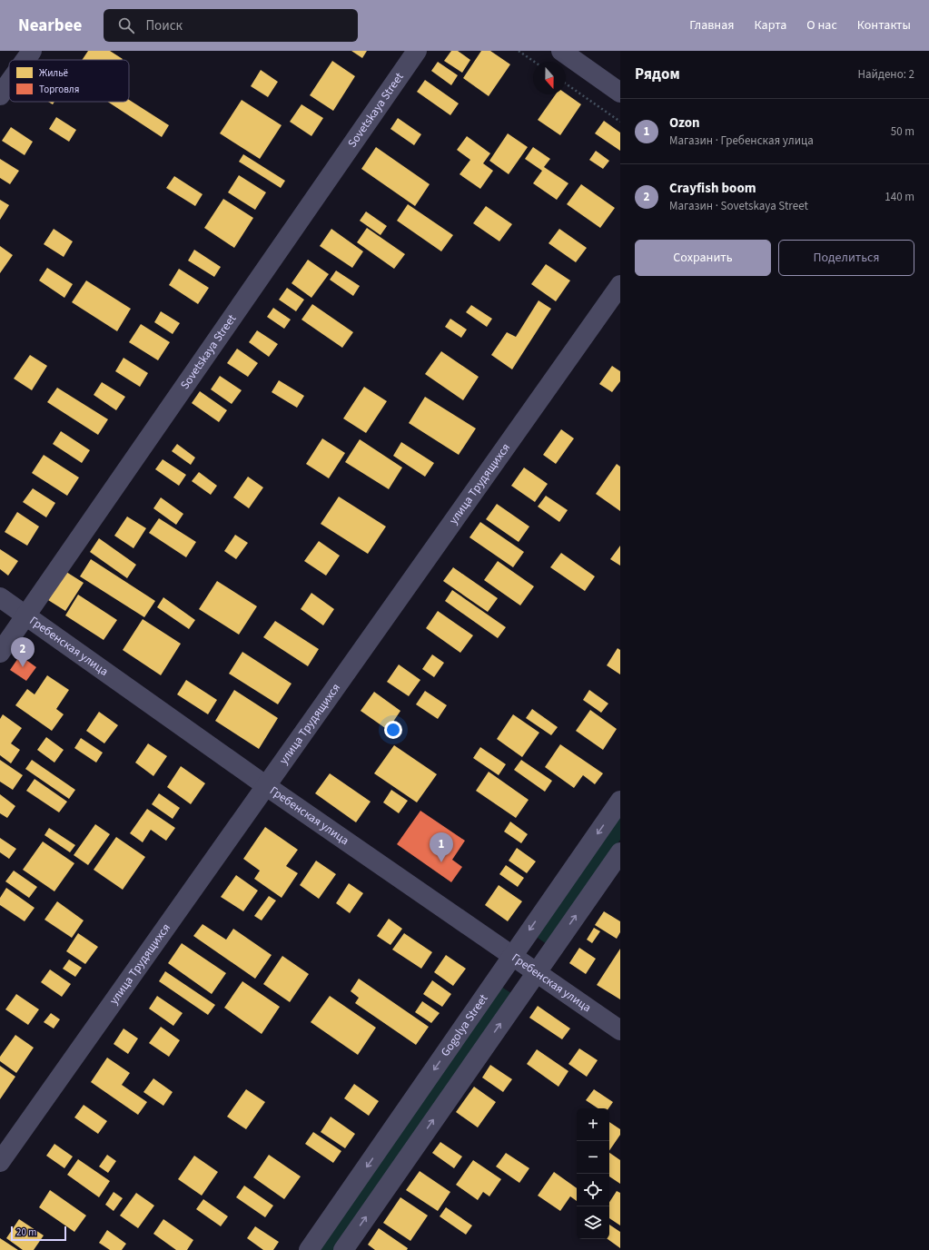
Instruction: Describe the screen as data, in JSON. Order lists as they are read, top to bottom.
{
  "streets": {
    "street": [
      "Sovetskaya Street",
      "улица Трудящихся",
      "Гребенская улица",
      "Gogolya Street"
    ]
  },
  "crossings": [
    ["Sovetskaya Street", "Гребенская улица"],
    ["улица Трудящихся", "Гребенская улица"],
    ["Гребенская улица", "Gogolya Street"]
  ],
  "legend": ["Жильё", "Торговля"],
  "scale_bar": "20 m",
  "north": "bottom",
  "page": {
    "header": "Nearbee",
    "search": "Поиск",
    "nav": [
      "Главная",
      "Карта",
      "О нас",
      "Контакты"
    ],
    "heading": ["Рядом", "Найдено: 2"],
    "list": [
      {
        "mark": "1",
        "name": "Ozon",
        "note": "Магазин · Гребенская улица",
        "value": "50 m"
      },
      {
        "mark": "2",
        "name": "Crayfish boom",
        "note": "Магазин · Sovetskaya Street",
        "value": "140 m"
      }
    ],
    "buttons": ["Сохранить", "Поделиться"],
    "pins": ["2", "1"],
    "map_buttons": ["+", "−"],
    "scale": "20 m"
  }
}
